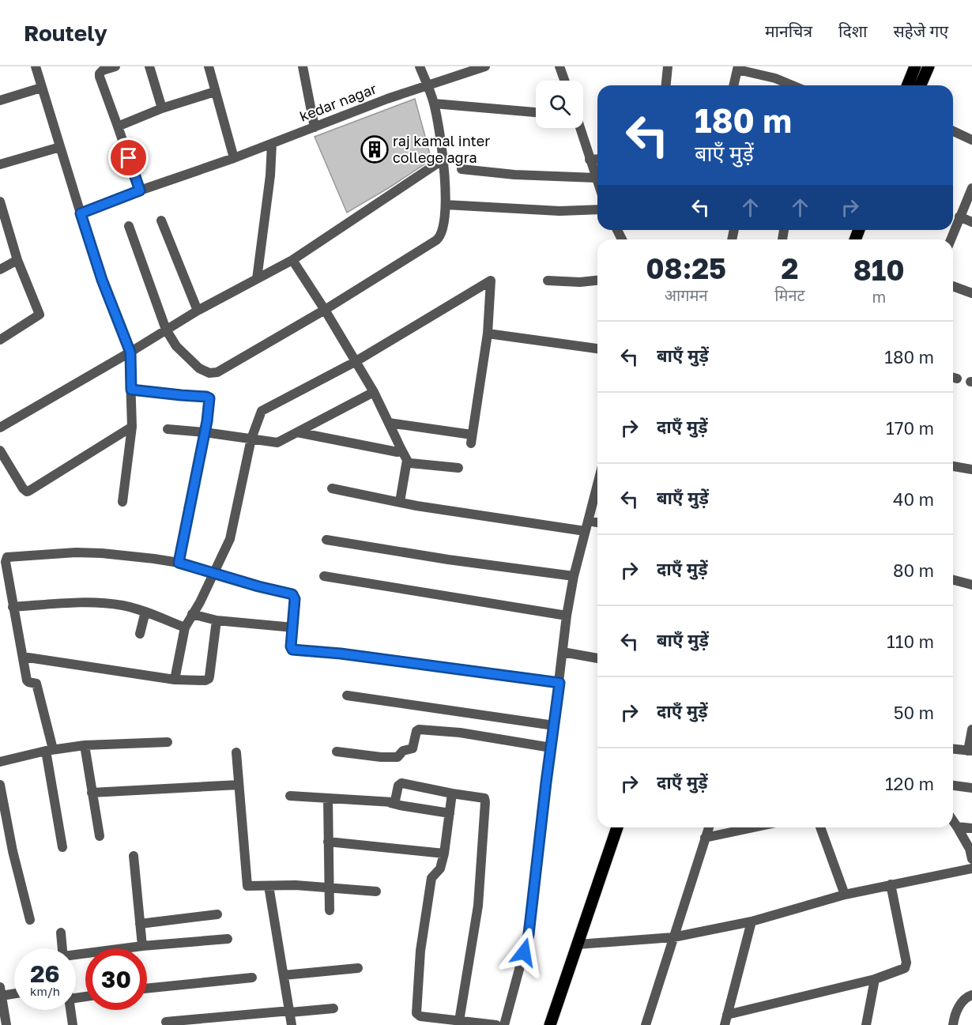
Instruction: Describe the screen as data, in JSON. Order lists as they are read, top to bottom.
{
  "streets": {
    "street": ["kedar nagar"]
  },
  "places": {
    "building": ["raj kamal inter college agra"]
  },
  "page": {
    "header": "Routely",
    "nav": ["मानचित्र", "दिशा", "सहेजे गए"],
    "turn": ["180 m", "बाएँ मुड़ें"],
    "eta": [
      "08:25",
      "आगमन",
      "2",
      "मिनट",
      "810",
      "m"
    ],
    "list": [
      {
        "name": "बाएँ मुड़ें",
        "value": "180 m"
      },
      {
        "name": "दाएँ मुड़ें",
        "value": "170 m"
      },
      {
        "name": "बाएँ मुड़ें",
        "value": "40 m"
      },
      {
        "name": "दाएँ मुड़ें",
        "value": "80 m"
      },
      {
        "name": "बाएँ मुड़ें",
        "value": "110 m"
      },
      {
        "name": "दाएँ मुड़ें",
        "value": "50 m"
      },
      {
        "name": "दाएँ मुड़ें",
        "value": "120 m"
      }
    ],
    "speed": "26 km/h",
    "limit": "30"
  }
}
